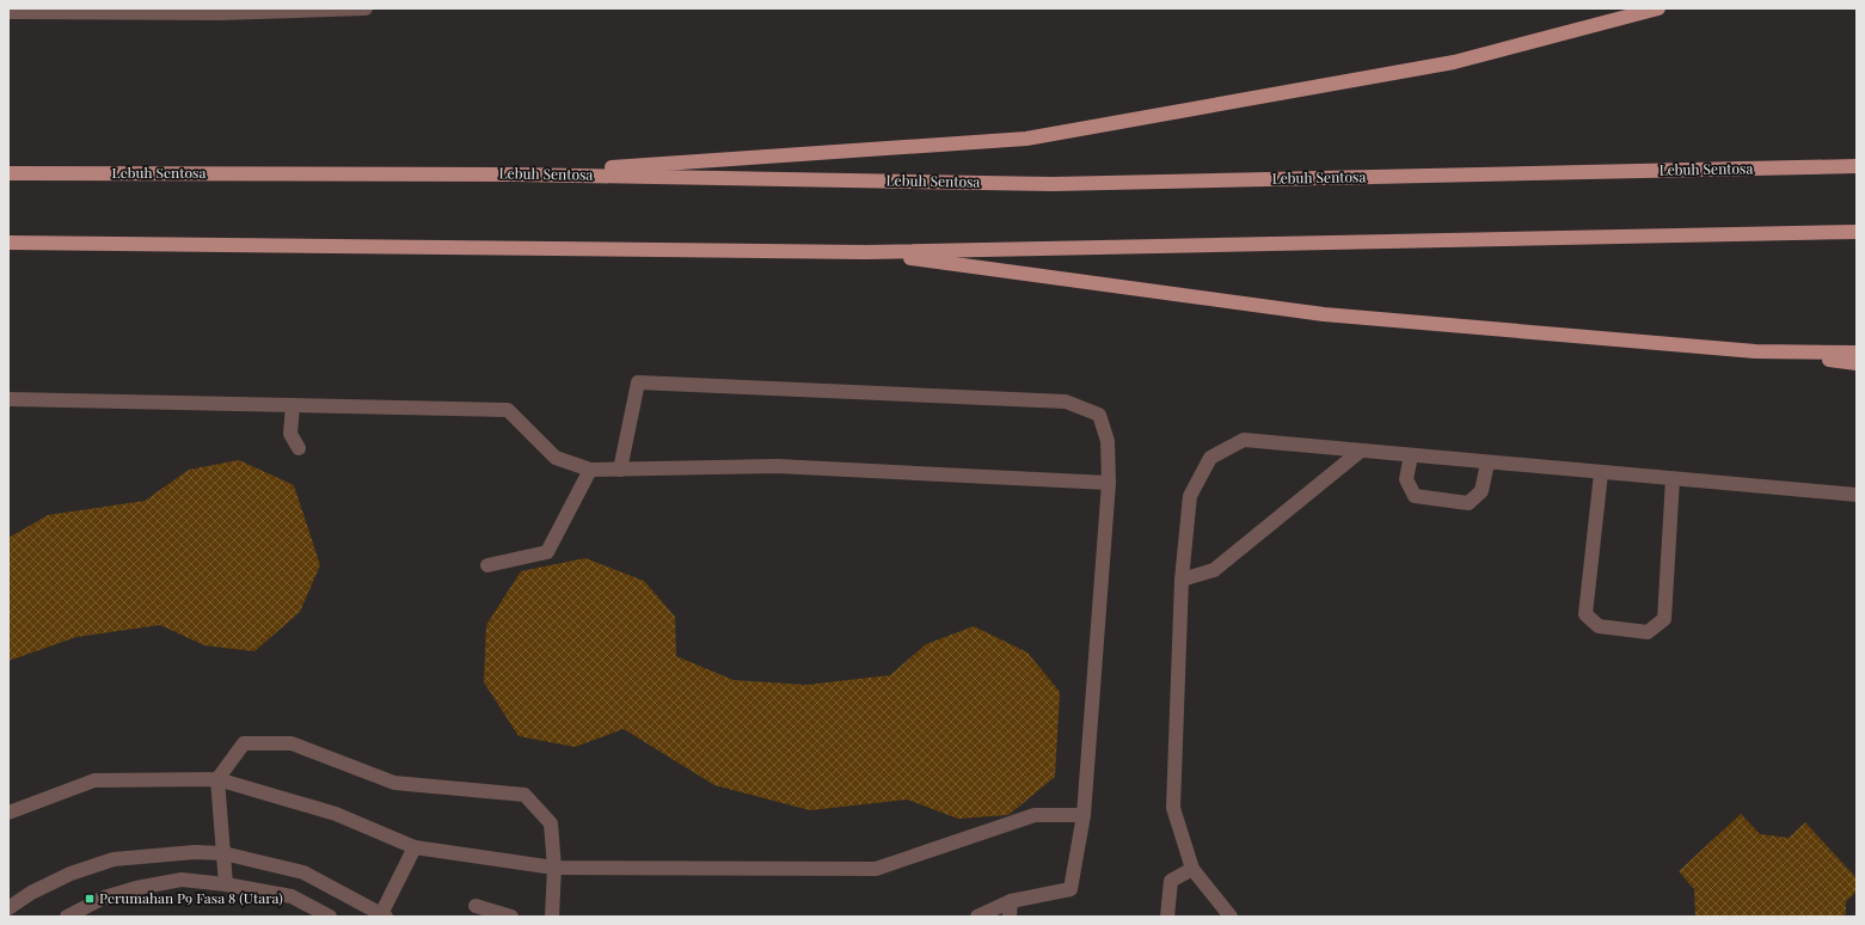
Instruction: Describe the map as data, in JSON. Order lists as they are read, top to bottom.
{
  "streets": {
    "main road": ["Lebuh Sentosa"]
  },
  "places": {
    "transit": ["Perumahan P9 Fasa 8 (Utara)"]
  }
}
